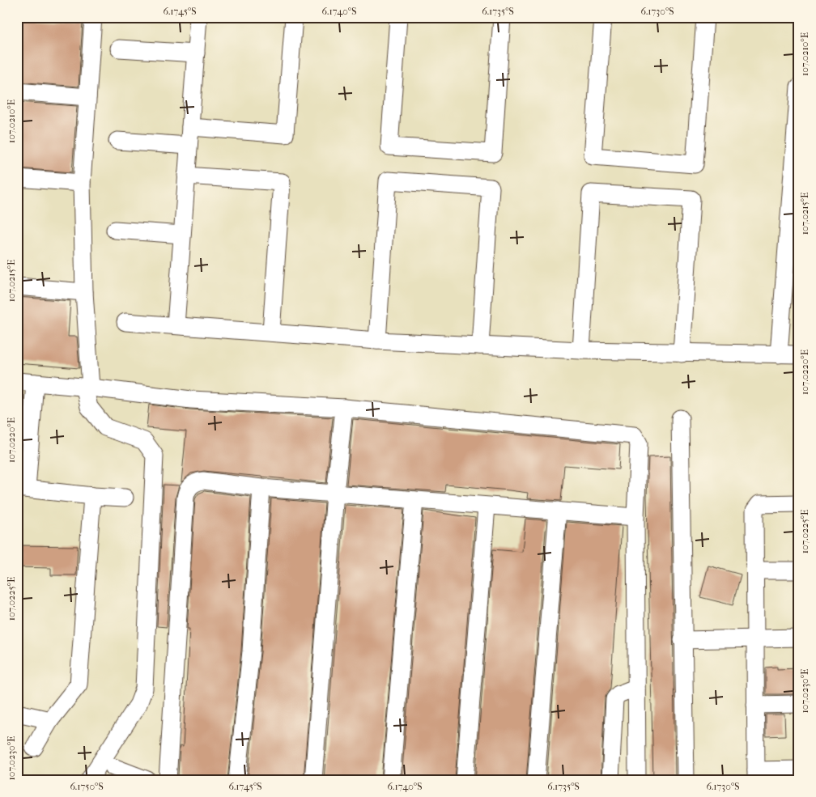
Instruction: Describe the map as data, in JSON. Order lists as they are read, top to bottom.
{
  "coordinates": [
    "6.1745°S",
    "6.1740°S",
    "6.1735°S",
    "6.1730°S",
    "107.0210°E",
    "107.0215°E",
    "107.0220°E",
    "107.0225°E",
    "107.0230°E",
    "6.1750°S"
  ]
}
